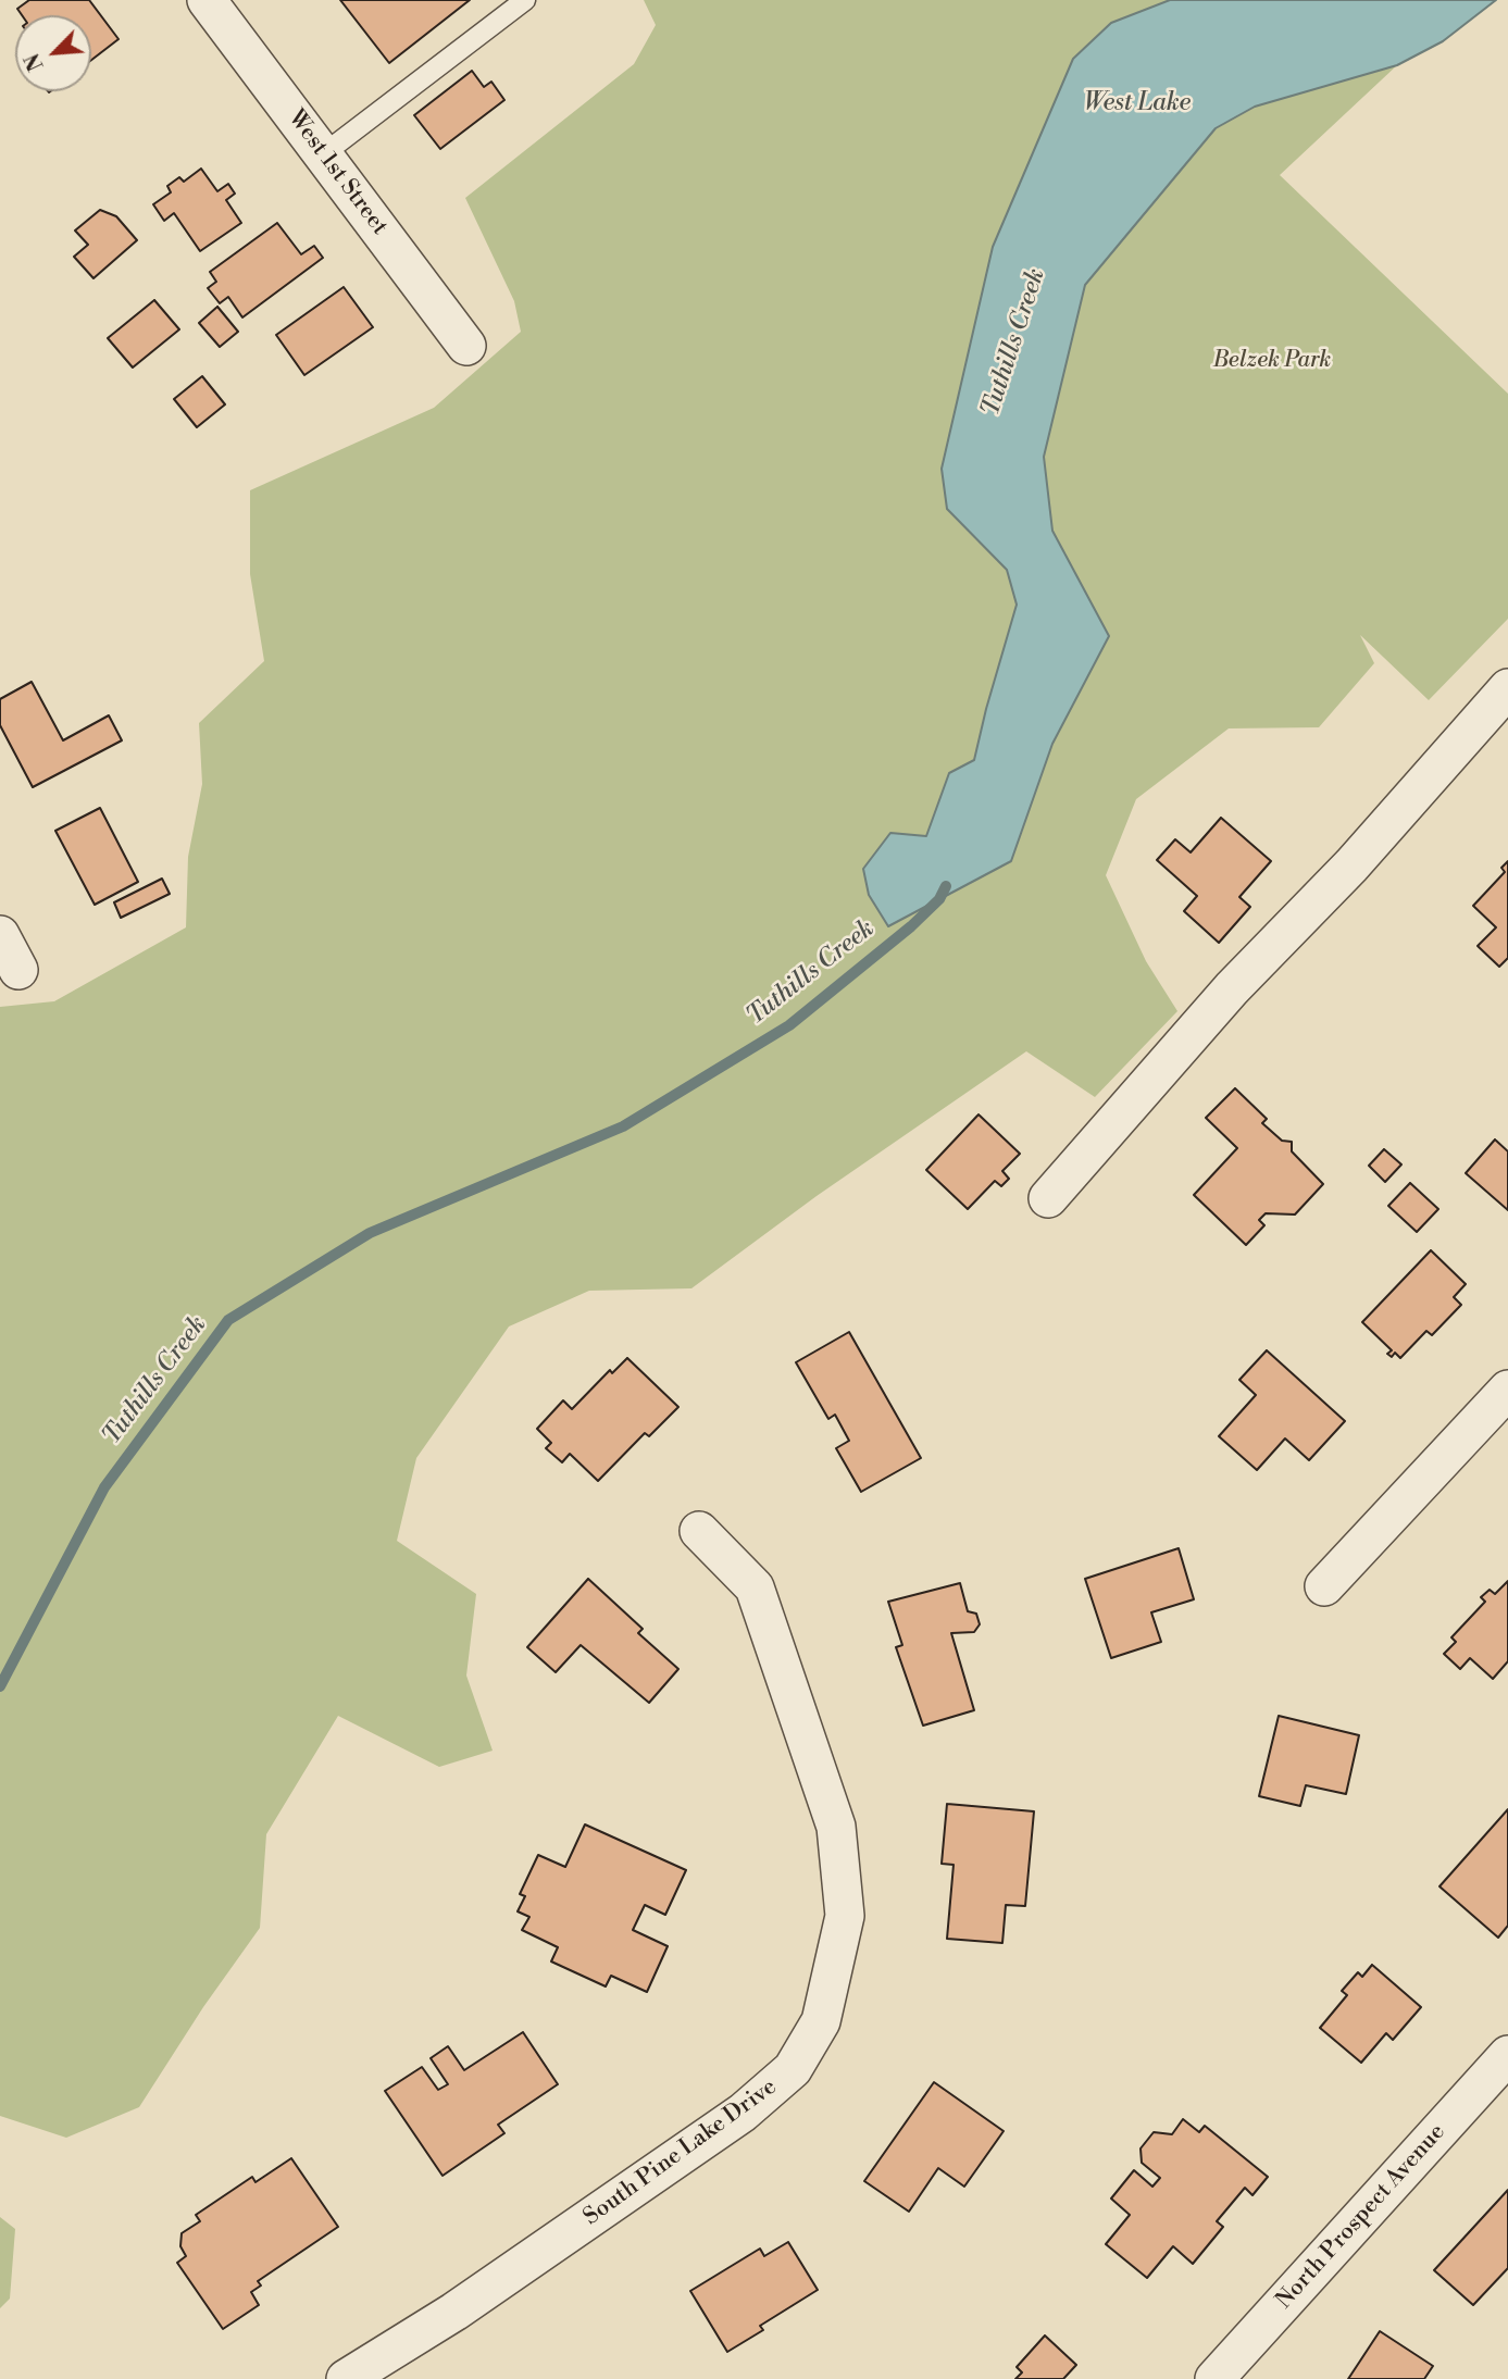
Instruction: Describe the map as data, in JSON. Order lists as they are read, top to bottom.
{
  "streets": {
    "street": ["West 1st Street", "South Pine Lake Drive", "North Prospect Avenue"]
  },
  "water": ["West Lake", "Tuthills Creek"],
  "parks": ["Belzek Park"],
  "north": "bottom left"
}
